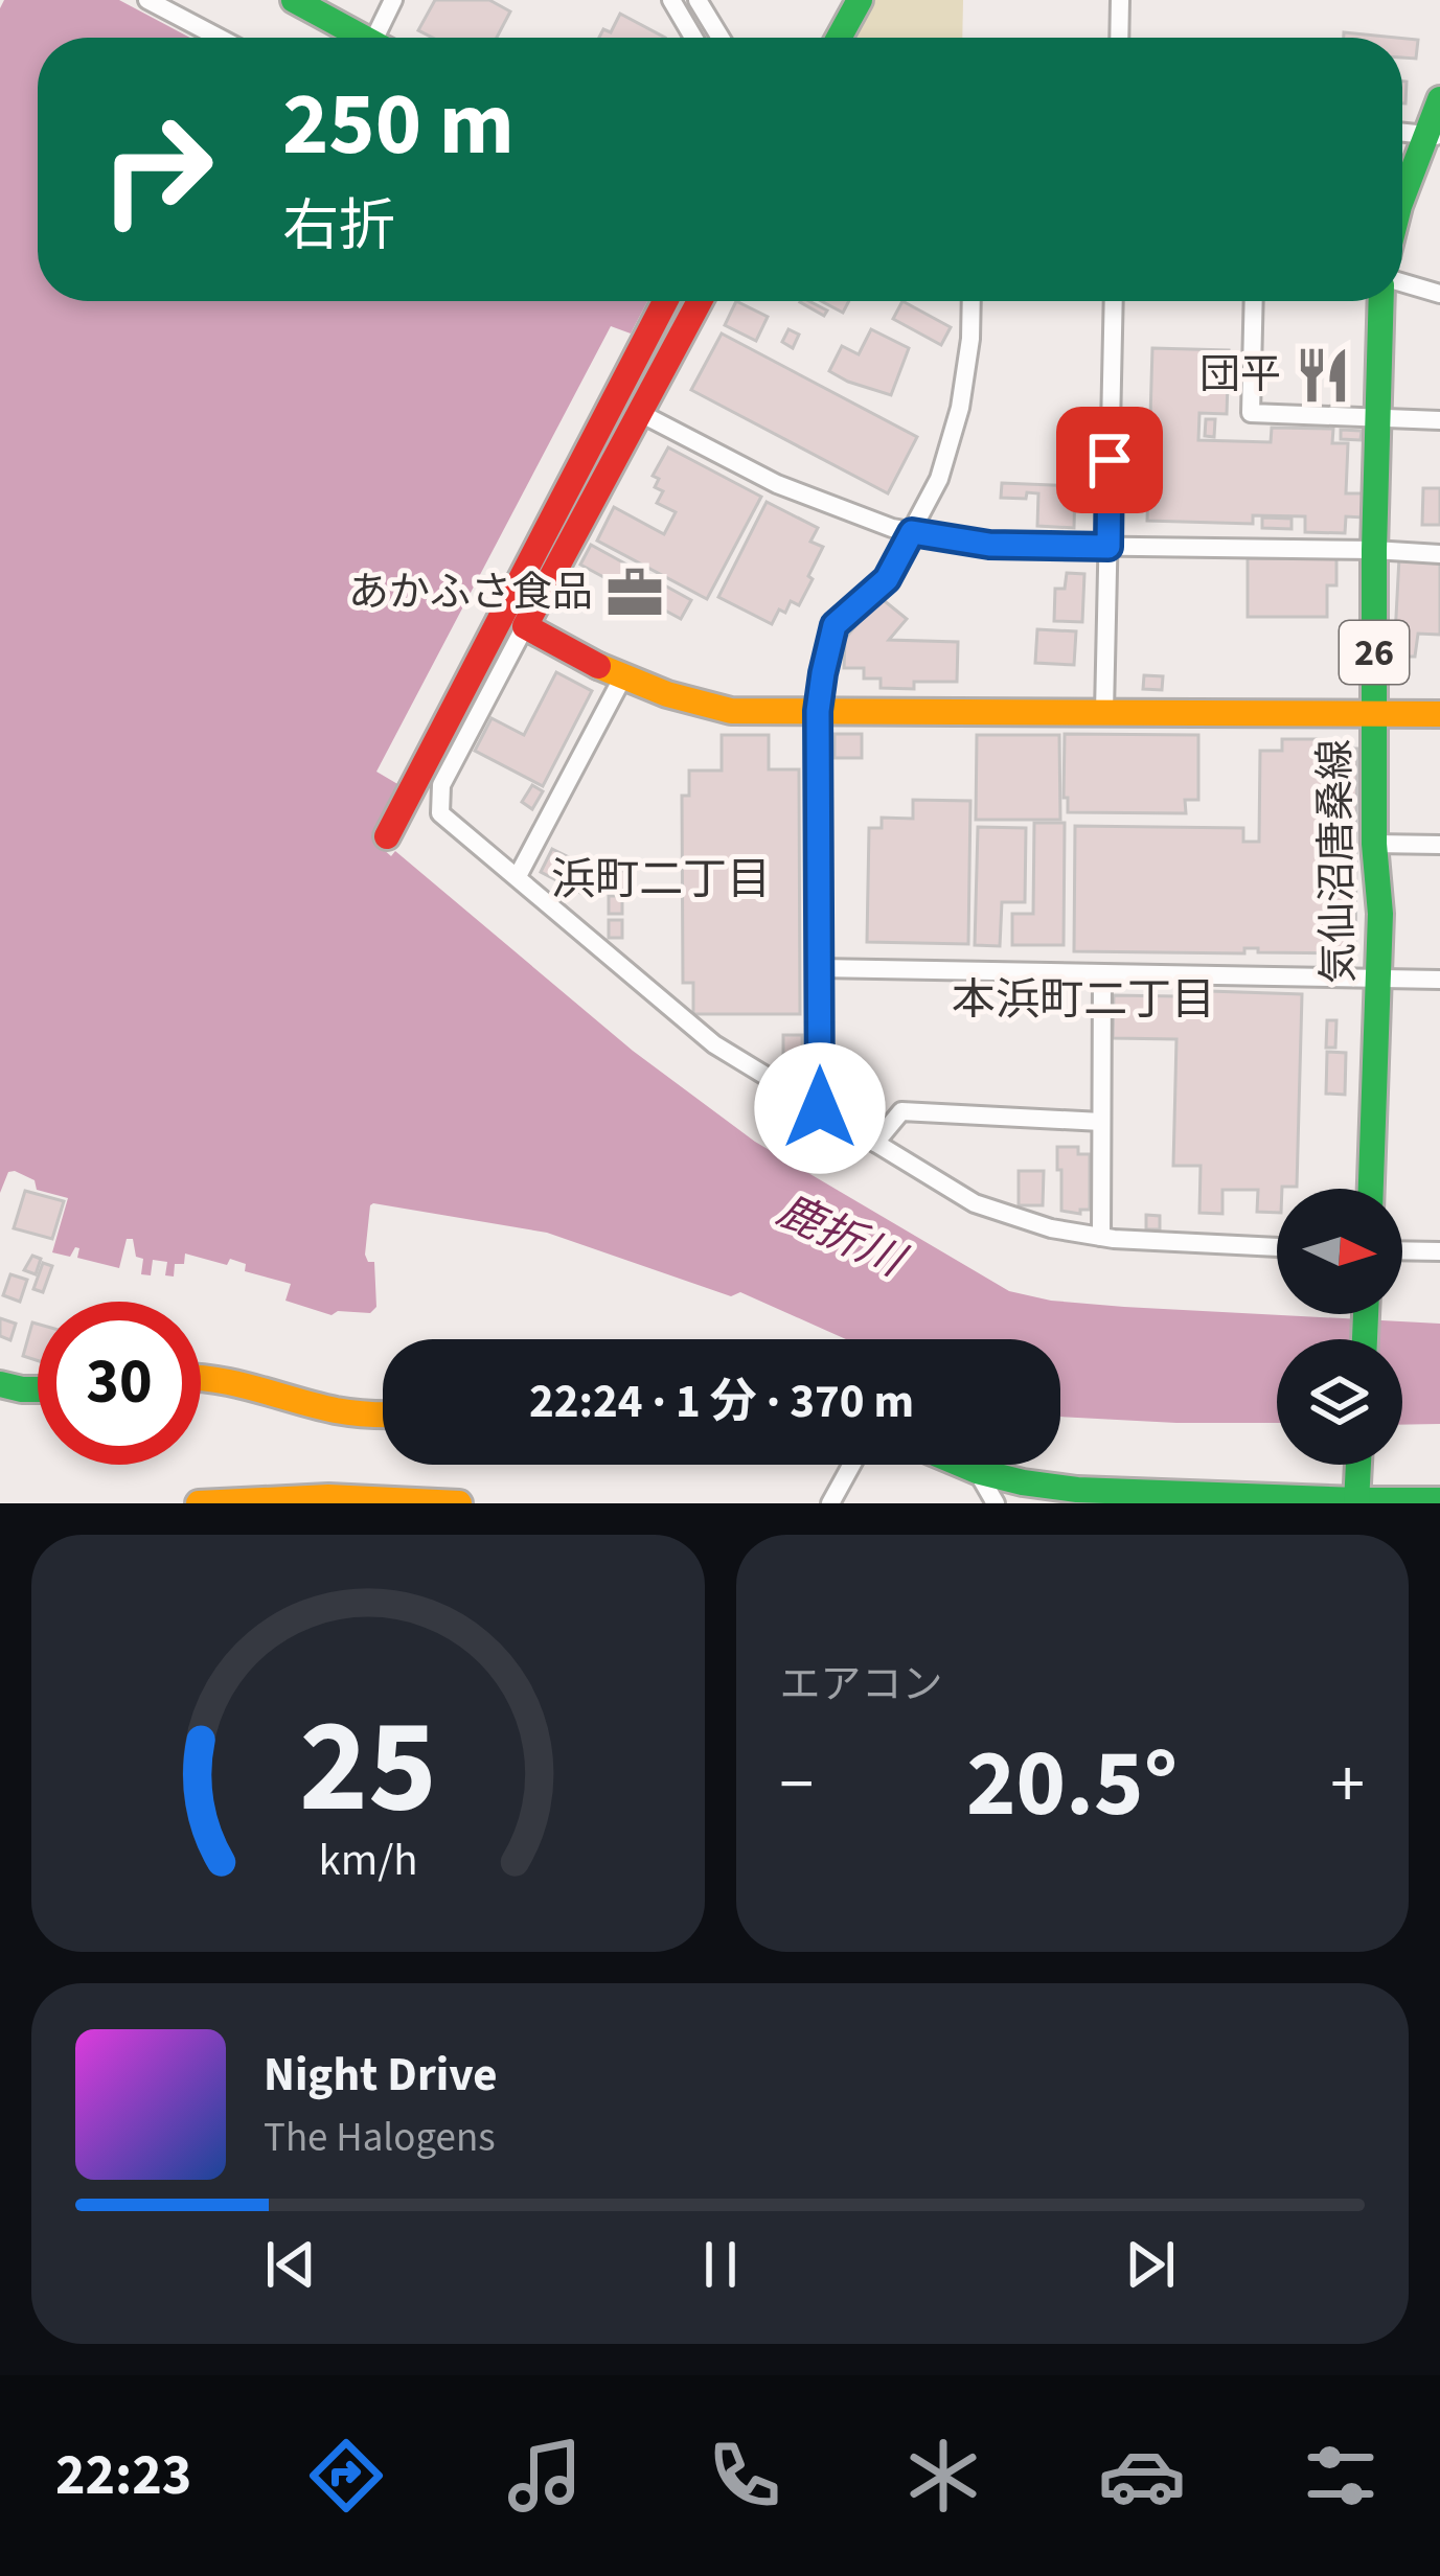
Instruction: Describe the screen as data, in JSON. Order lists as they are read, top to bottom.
{
  "streets": {
    "main road": ["26", "気仙沼唐桑線"]
  },
  "districts": ["浜町二丁目", "本浜町二丁目"],
  "water": ["鹿折川"],
  "places": {
    "restaurant": ["団平"],
    "office": ["あかふさ食品"]
  },
  "north": "right",
  "page": {
    "turn": ["250 m", "右折"],
    "limit": "30",
    "trip": "22:24 · 1 分 · 370 m",
    "tile": "エアコン",
    "heat": ["−", "20.5°", "+"],
    "song": ["Night Drive", "The Halogens"],
    "tabs": "22:23",
    "gauge": ["25", "km/h"]
  }
}
